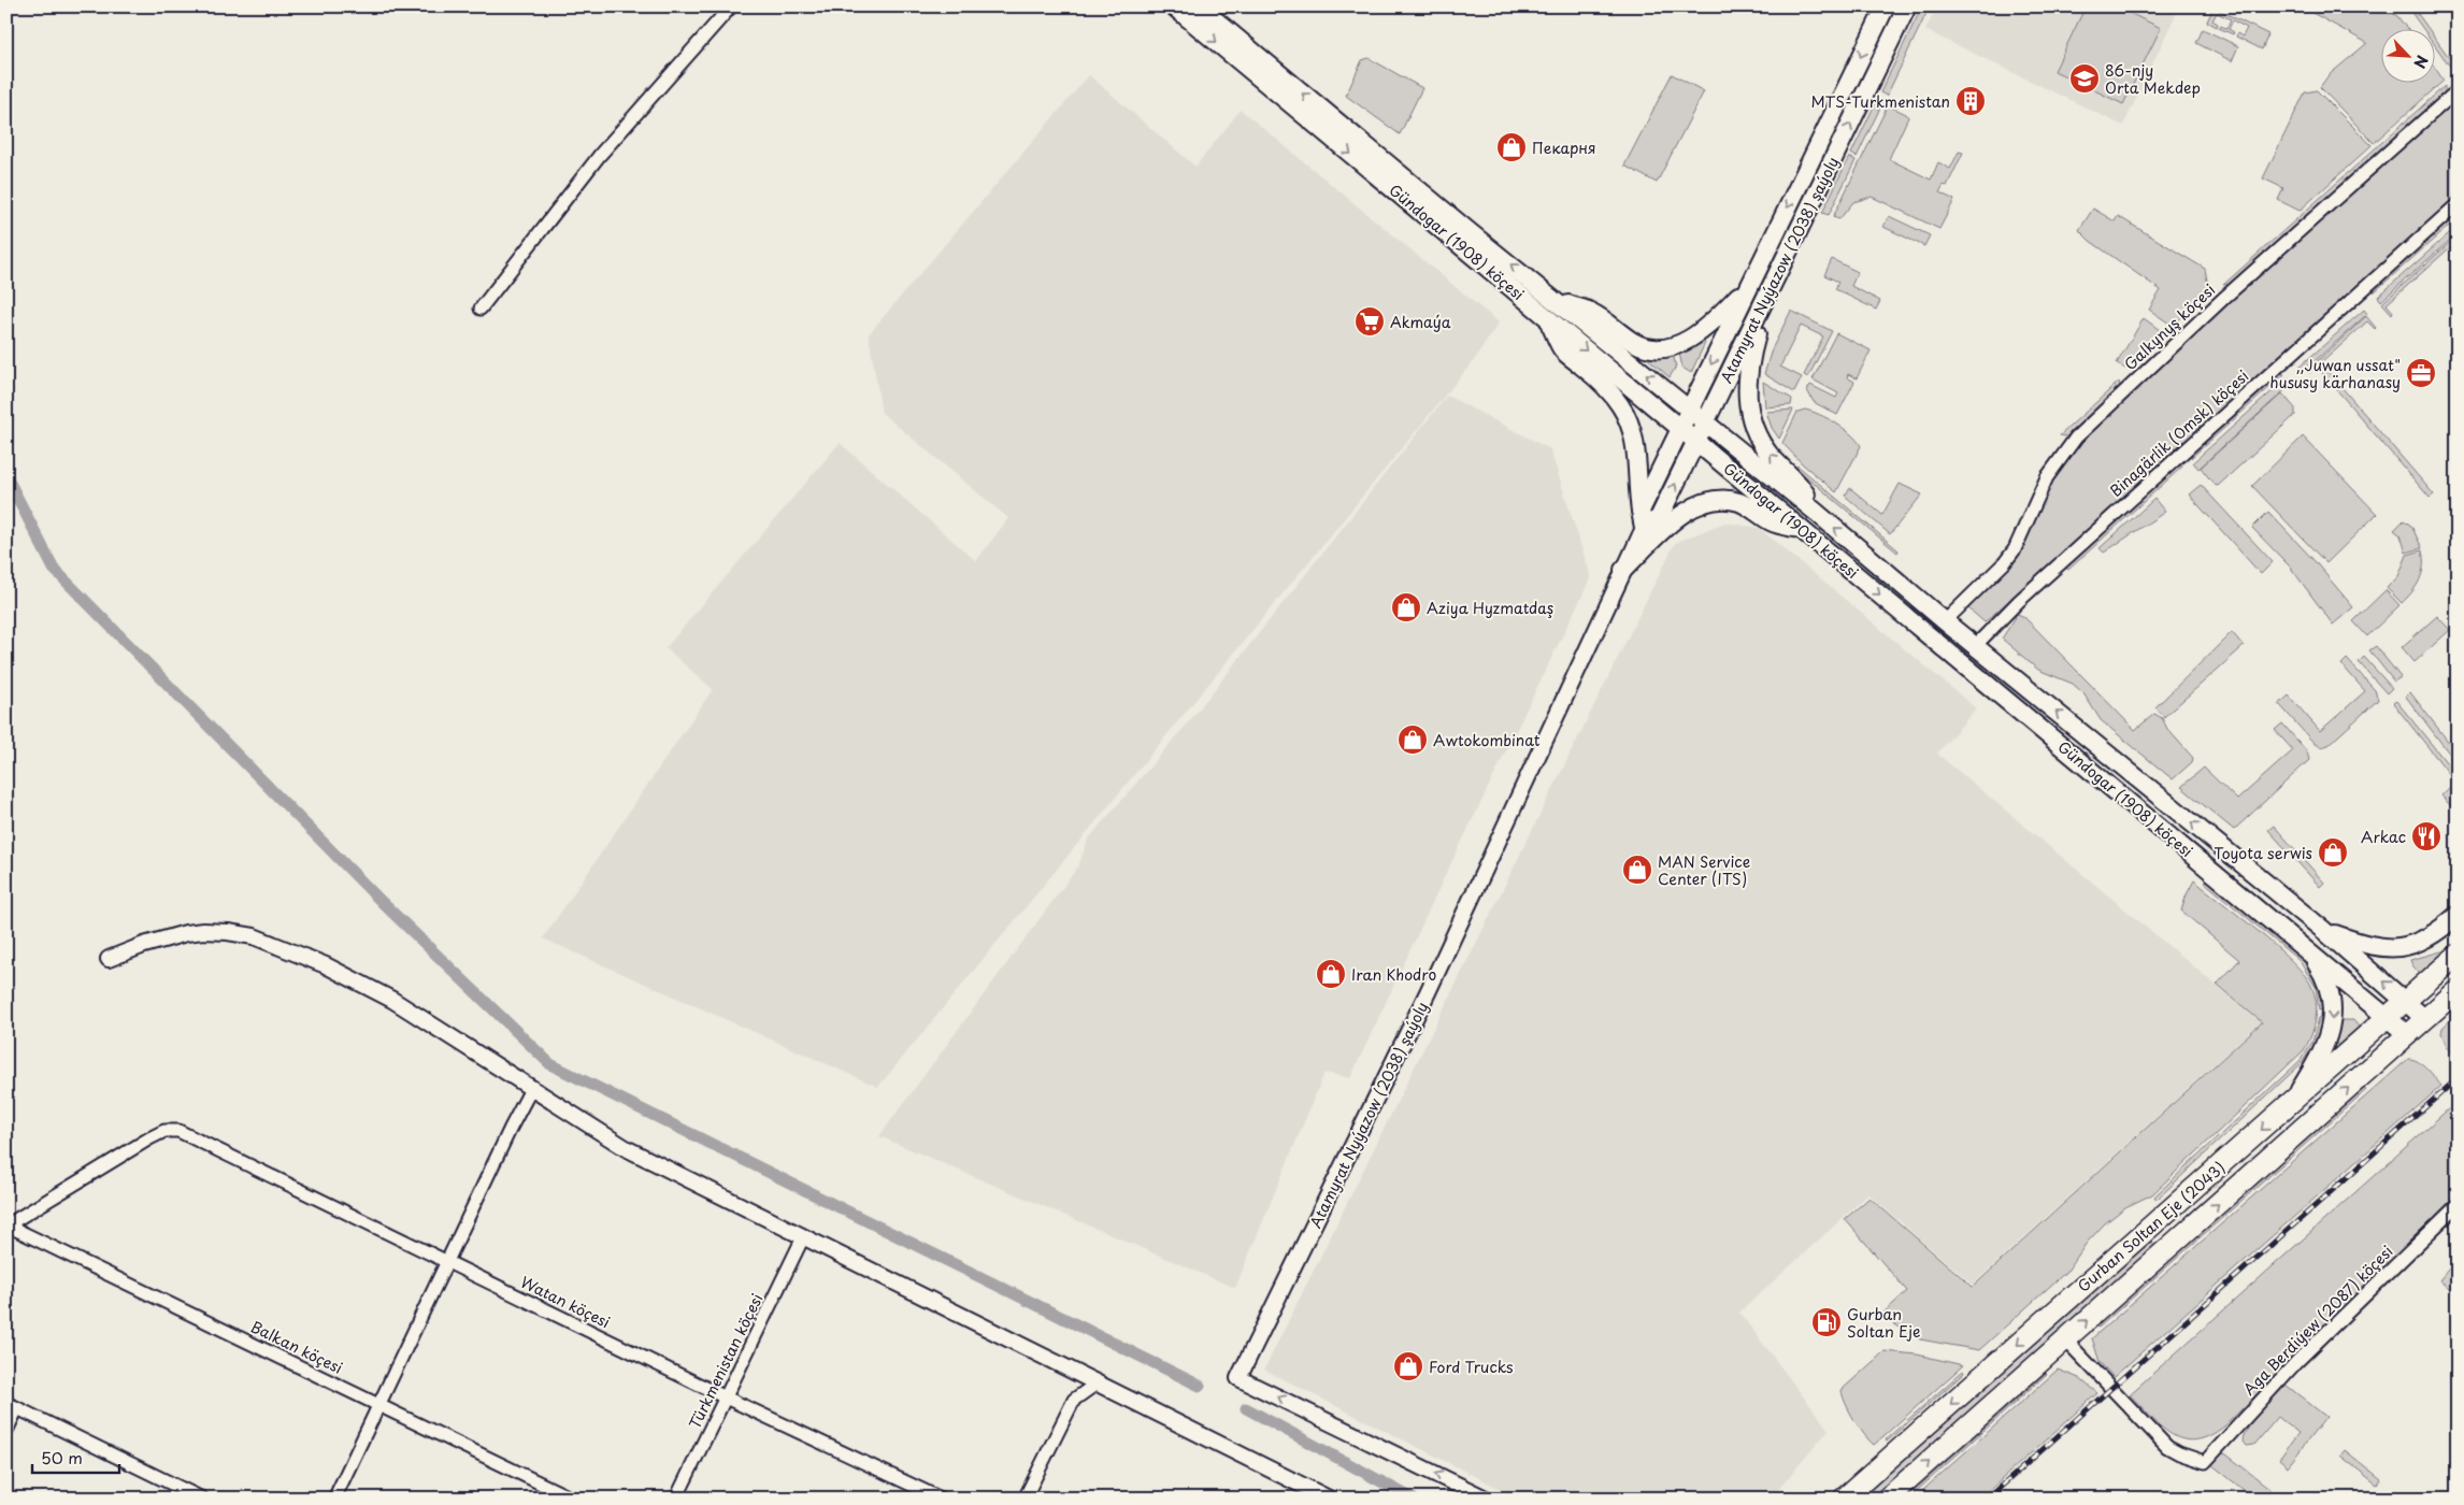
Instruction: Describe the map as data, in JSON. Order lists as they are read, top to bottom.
{
  "streets": {
    "highway": ["Gurban Soltan Eje (2043)"],
    "main road": ["Gündogar (1908) köçesi", "Atamyrat Nyýazow (2038) şaýoly"],
    "street": [
      "Galkynyş köçesi",
      "Binagärlik (Omsk) köçesi",
      "Watan köçesi",
      "Aga Berdiýew (2087) köçesi",
      "Balkan köçesi",
      "Türkmenistan köçesi"
    ]
  },
  "crossings": [
    ["Gündogar (1908) köçesi", "Atamyrat Nyýazow (2038) şaýoly"],
    ["Gündogar (1908) köçesi", "Galkynyş köçesi"],
    ["Gündogar (1908) köçesi", "Binagärlik (Omsk) köçesi"],
    ["Gündogar (1908) köçesi", "Gurban Soltan Eje (2043)"],
    ["Gurban Soltan Eje (2043)", "Aga Berdiýew (2087) köçesi"],
    ["Watan köçesi", "Balkan köçesi"],
    ["Watan köçesi", "Türkmenistan köçesi"]
  ],
  "places": {
    "school or university": ["86-njy Orta Mekdep"],
    "building": ["MTS-Turkmenistan"],
    "shop": [
      "Пекарня",
      "Aziya Hyzmatdaş",
      "Awtokombinat",
      "Toyota serwis",
      "MAN Service Center (ITS)",
      "Iran Khodro",
      "Ford Trucks"
    ],
    "supermarket": ["Аkmaýa"],
    "office": [",,Juwan ussat\" hususy kärhanasy"],
    "restaurant": ["Arkac"],
    "fuel station": ["Gurban Soltan Eje"]
  },
  "scale_bar": "50 m",
  "north": "bottom right"
}
